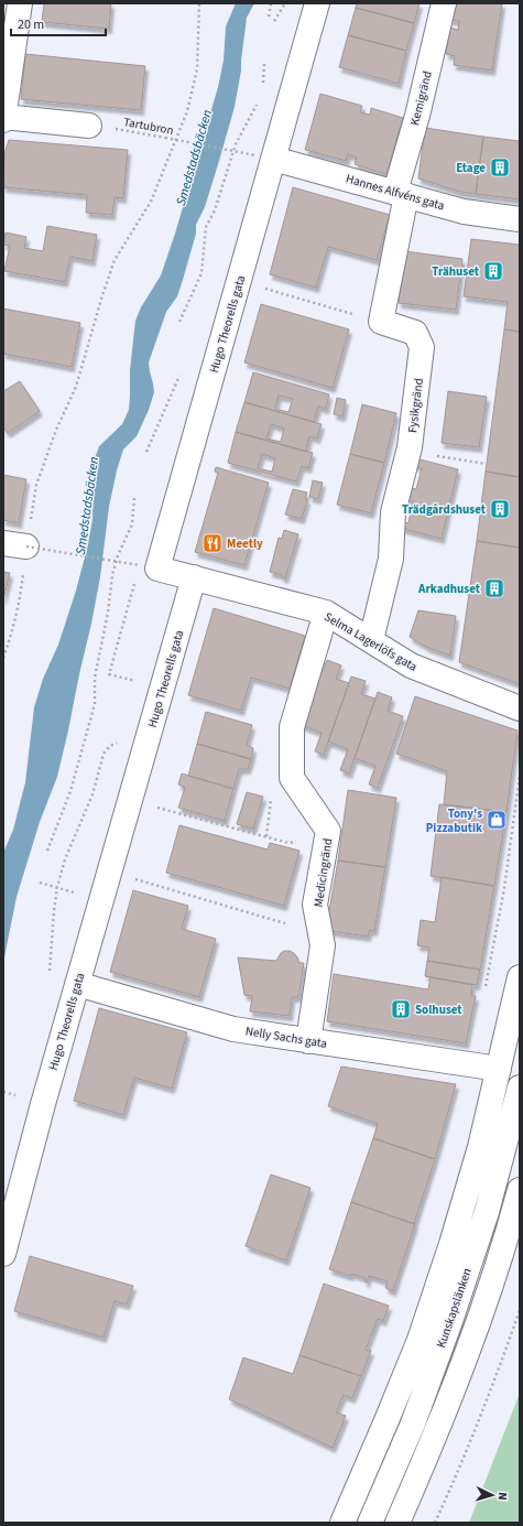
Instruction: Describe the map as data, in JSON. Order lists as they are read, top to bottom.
{
  "streets": {
    "street": [
      "Kemigränd",
      "Hannes Alfvéns gata",
      "Hugo Theorells gata",
      "Fysikgränd",
      "Selma Lagerlöfs gata",
      "Medicingränd",
      "Nelly Sachs gata",
      "Kunskapslänken"
    ],
    "path": ["Tartubron"]
  },
  "crossings": [
    ["Kemigränd", "Hannes Alfvéns gata"],
    ["Tartubron", "Hannes Alfvéns gata"],
    ["Tartubron", "Hugo Theorells gata"],
    ["Hannes Alfvéns gata", "Hugo Theorells gata"],
    ["Hugo Theorells gata", "Selma Lagerlöfs gata"],
    ["Hugo Theorells gata", "Nelly Sachs gata"],
    ["Fysikgränd", "Selma Lagerlöfs gata"],
    ["Selma Lagerlöfs gata", "Medicingränd"],
    ["Medicingränd", "Nelly Sachs gata"]
  ],
  "water": ["Smedstadsbäcken"],
  "places": {
    "building": [
      "Etage",
      "Trähuset",
      "Trädgårdshuset",
      "Arkadhuset",
      "Solhuset"
    ],
    "restaurant": ["Meetly"],
    "shop": ["Tony's Pizzabutik"]
  },
  "scale_bar": "20 m",
  "north": "right"
}
